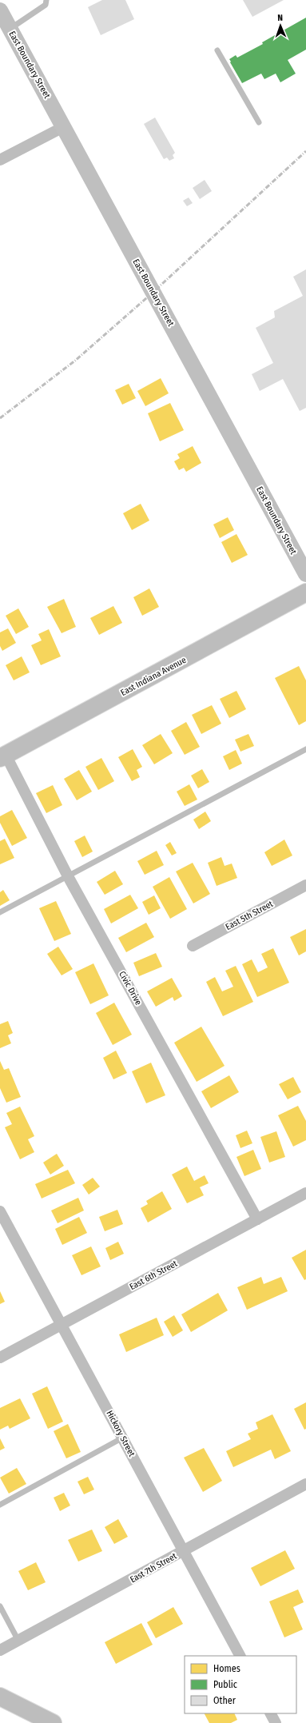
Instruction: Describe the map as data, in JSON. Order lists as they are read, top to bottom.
{
  "streets": {
    "main road": ["East Indiana Avenue"],
    "street": [
      "East Boundary Street",
      "East 5th Street",
      "Civic Drive",
      "East 6th Street",
      "Hickory Street",
      "East 7th Street"
    ]
  },
  "crossings": [
    ["East Indiana Avenue", "Civic Drive"],
    ["Civic Drive", "East 6th Street"],
    ["East 6th Street", "Hickory Street"],
    ["Hickory Street", "East 7th Street"]
  ],
  "legend": ["Homes", "Public", "Other"],
  "north": "top"
}
